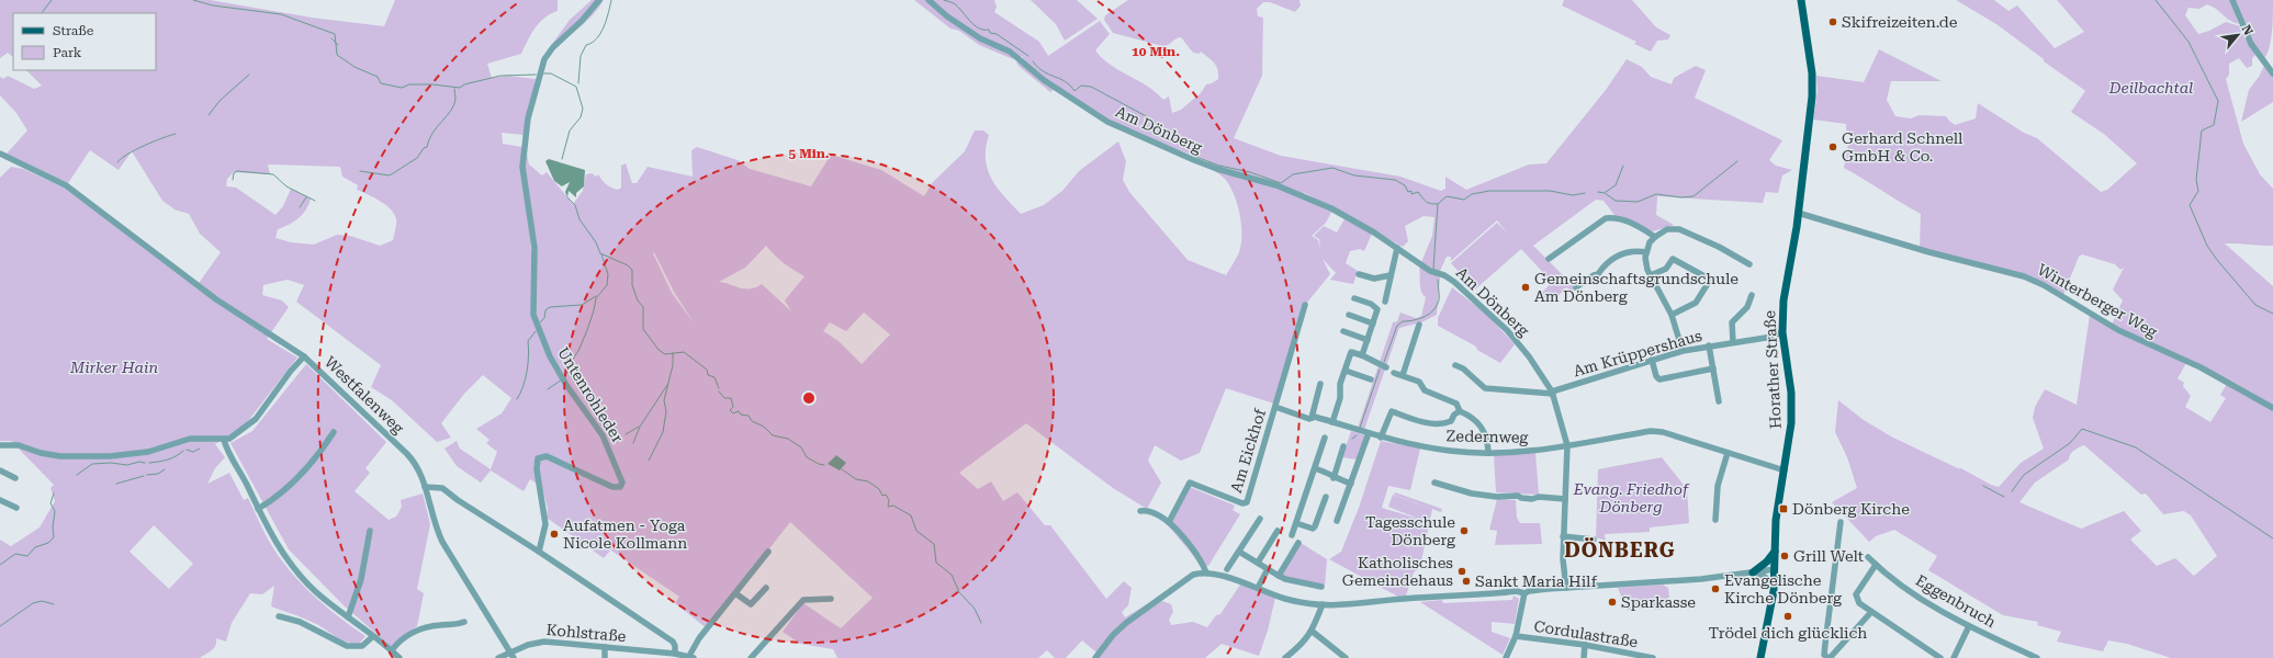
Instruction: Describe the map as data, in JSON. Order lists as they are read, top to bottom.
{
  "streets": {
    "main road": ["Horather Straße"],
    "street": [
      "Am Dönberg",
      "Winterberger Weg",
      "Am Krüppershaus",
      "Westfalenweg",
      "Untenrohleder",
      "Zedernweg",
      "Am Eickhof",
      "Eggenbruch",
      "Kohlstraße",
      "Cordulastraße"
    ]
  },
  "crossings": [
    ["Am Dönberg", "Am Krüppershaus"],
    ["Am Dönberg", "Zedernweg"],
    ["Winterberger Weg", "Horather Straße"],
    ["Am Krüppershaus", "Horather Straße"],
    ["Horather Straße", "Zedernweg"],
    ["Westfalenweg", "Kohlstraße"],
    ["Zedernweg", "Am Eickhof"]
  ],
  "districts": ["DÖNBERG"],
  "parks": ["Deilbachtal", "Mirker Hain", "Evang. Friedhof Dönberg"],
  "places": {
    "other": [
      "Skifreizeiten.de",
      "Gerhard Schnell GmbH & Co.",
      "Gemeinschaftsgrundschule Am Dönberg",
      "Tagesschule Dönberg",
      "Aufatmen - Yoga Nicole Kollmann",
      "Grill Welt",
      "Katholisches Gemeindehaus",
      "Sankt Maria Hilf",
      "Evangelische Kirche Dönberg",
      "Sparkasse",
      "Trödel dich glücklich"
    ],
    "transit": ["Dönberg Kirche"]
  },
  "legend": ["Straße", "Park"],
  "north": "top right",
  "rings": ["10 Min.", "5 Min."]
}
